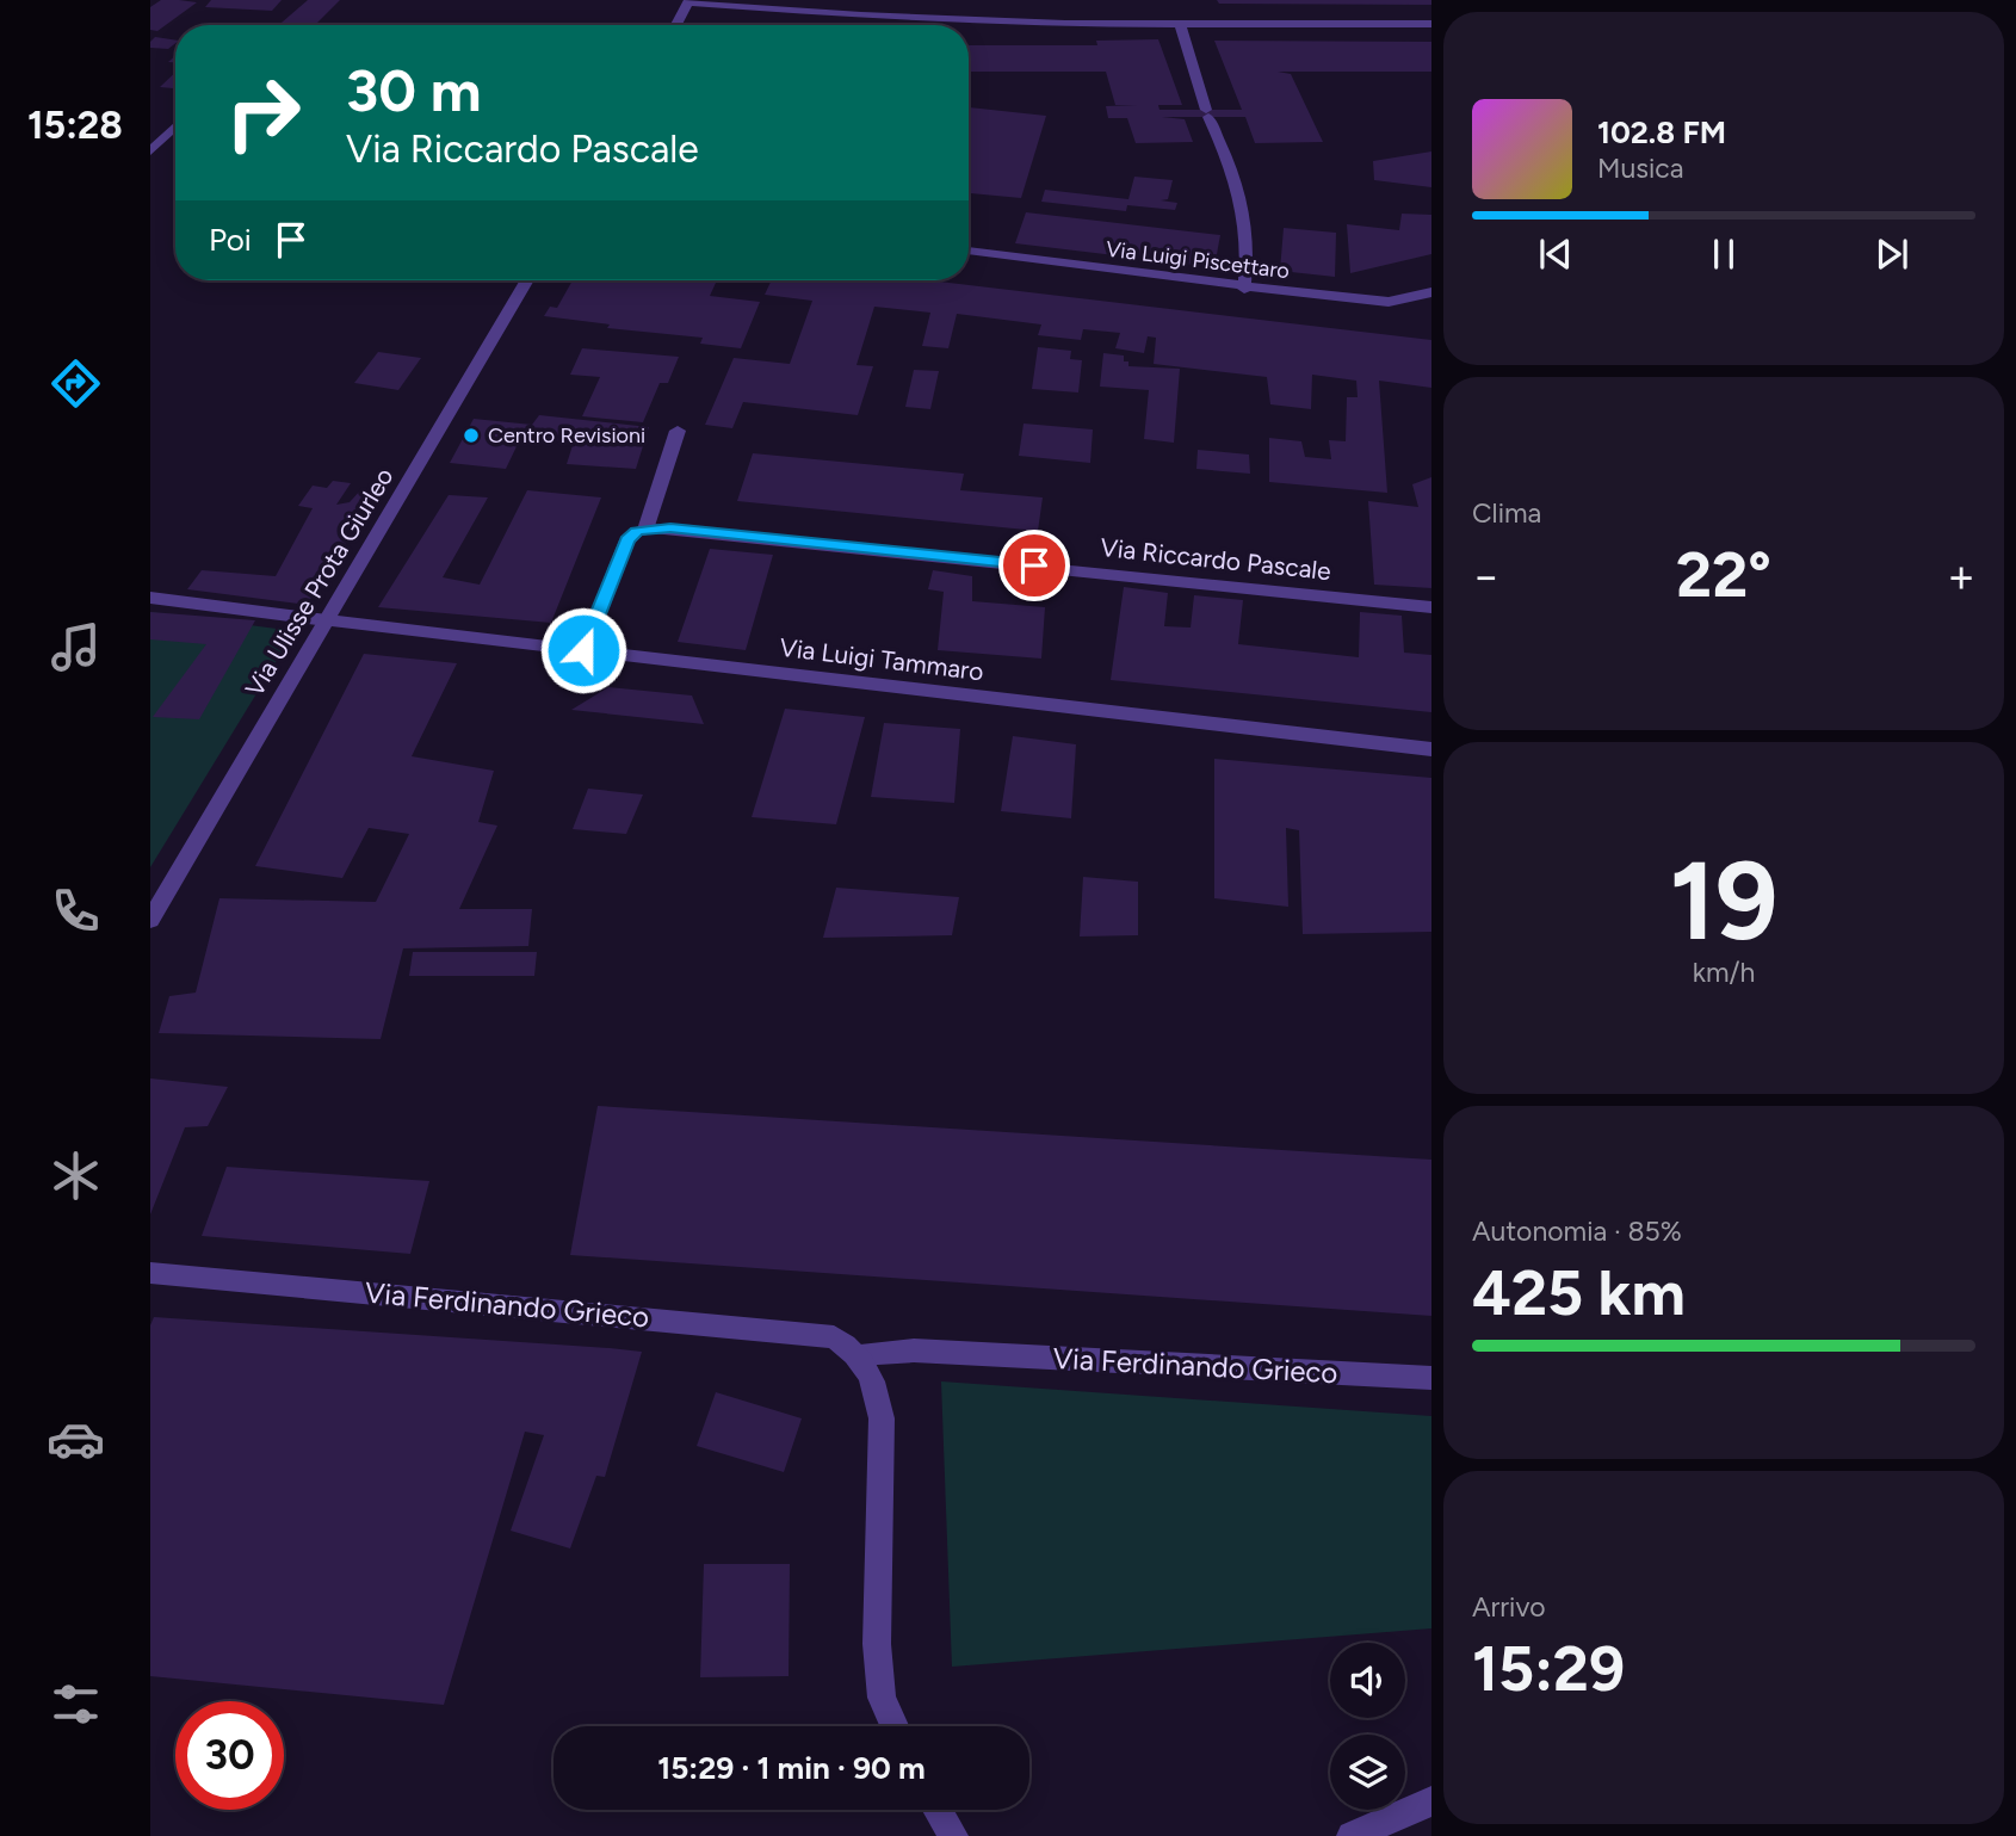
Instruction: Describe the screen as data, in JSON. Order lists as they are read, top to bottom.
{
  "streets": {
    "street": [
      "Via Luigi Piscettaro",
      "Via Riccardo Pascale",
      "Via Ulisse Prota Giurleo",
      "Via Luigi Tammaro",
      "Via Ferdinando Grieco"
    ]
  },
  "crossings": [
    ["Via Ulisse Prota Giurleo", "Via Luigi Tammaro"]
  ],
  "places": ["Centro Revisioni"],
  "page": {
    "tabs": "15:28",
    "turn": ["30 m", "Via Riccardo Pascale"],
    "song": ["102.8 FM", "Musica"],
    "then": "Poi",
    "tile": [
      "Clima",
      ["19", "km/h"],
      ["Autonomia · 85%", "425 km"],
      ["Arrivo", "15:29"]
    ],
    "heat": ["−", "22°", "+"],
    "limit": "30",
    "trip": "15:29 · 1 min · 90 m"
  }
}
